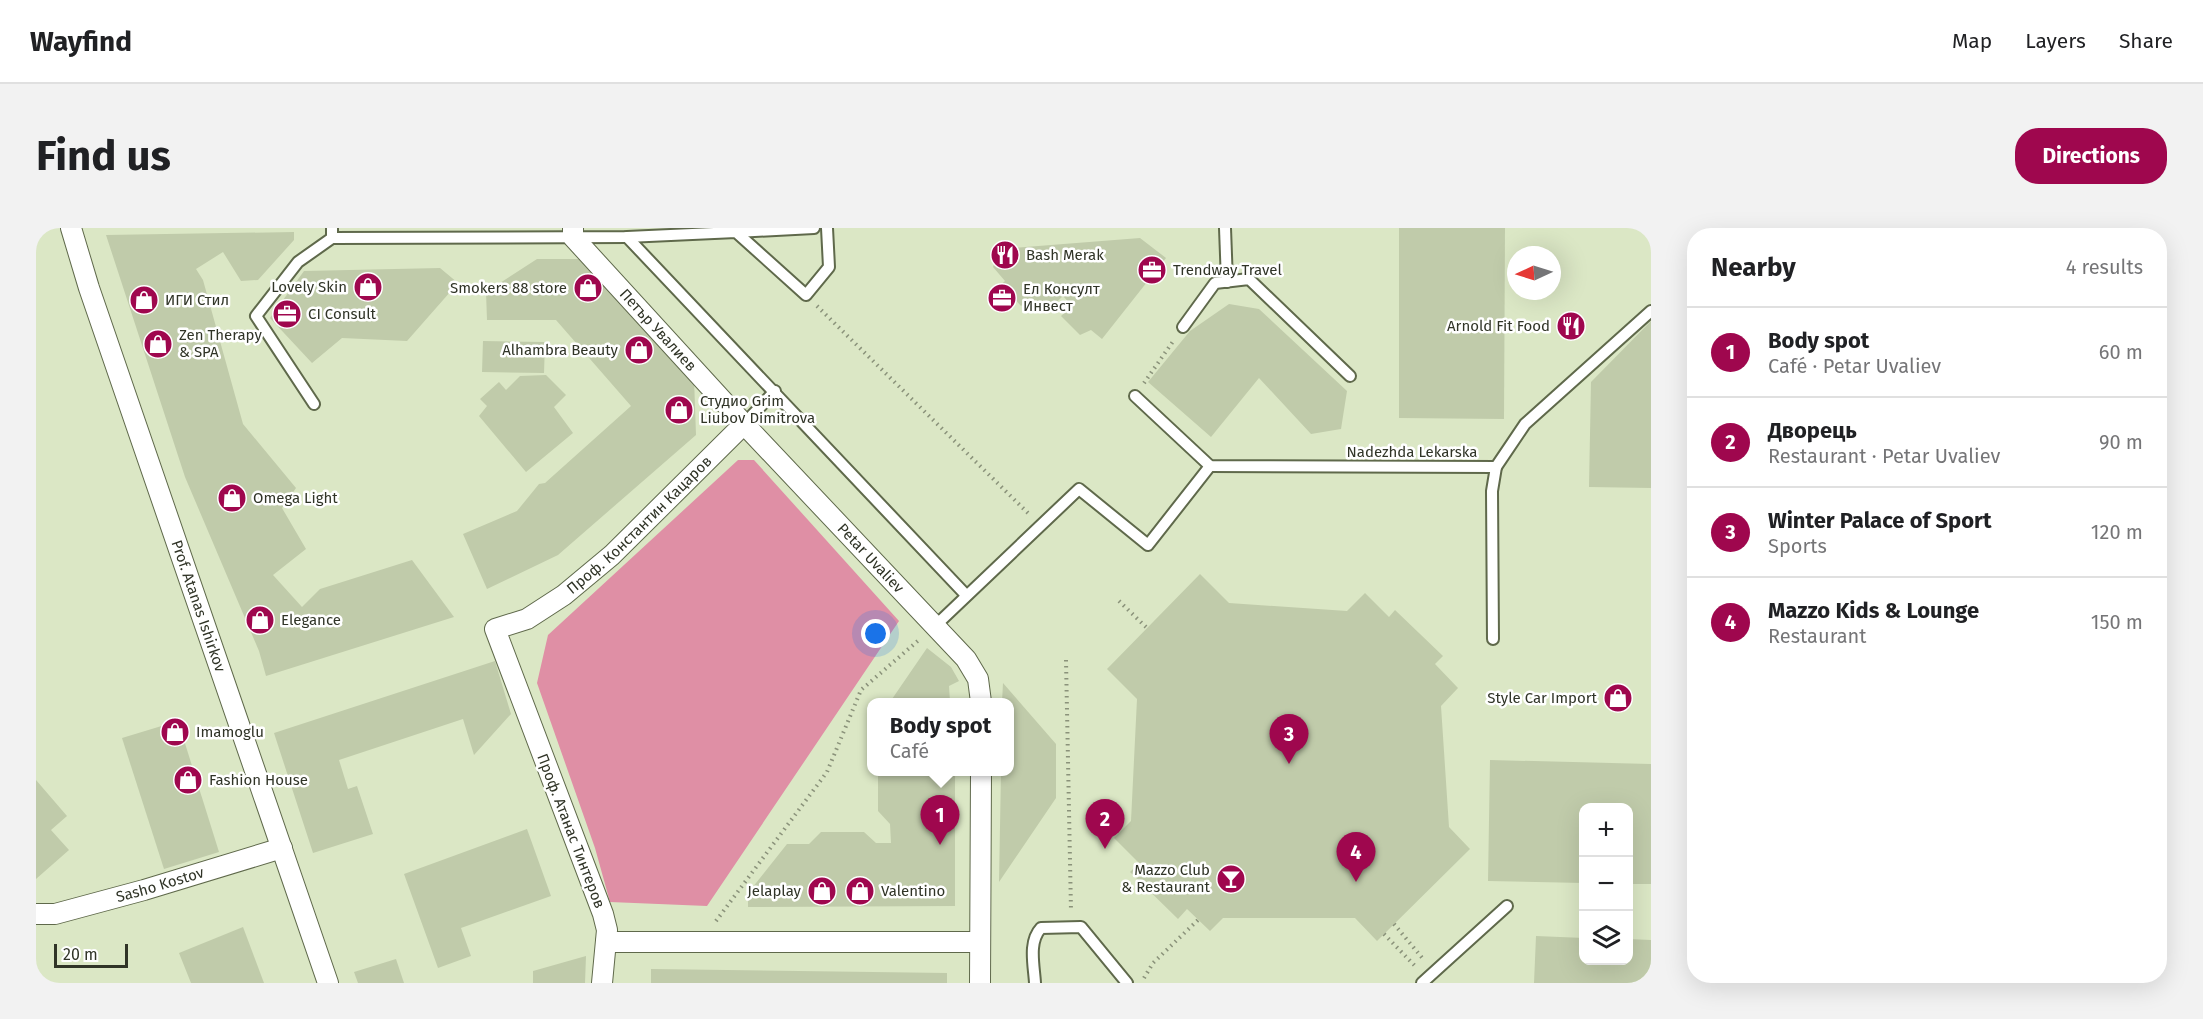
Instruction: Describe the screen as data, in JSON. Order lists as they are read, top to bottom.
{
  "streets": {
    "street": [
      "Петър Увалиев",
      "Проф. Константин Кацаров",
      "Petar Uvaliev",
      "Prof. Atanas Ishirkov",
      "Проф. Атанас Тинтеров",
      "Sasho Kostov"
    ],
    "lane": ["Nadezhda Lekarska"]
  },
  "crossings": [
    ["Петър Увалиев", "Проф. Константин Кацаров"],
    ["Петър Увалиев", "Petar Uvaliev"],
    ["Проф. Константин Кацаров", "Petar Uvaliev"],
    ["Проф. Константин Кацаров", "Проф. Атанас Тинтеров"],
    ["Prof. Atanas Ishirkov", "Sasho Kostov"]
  ],
  "places": {
    "restaurant": ["Bash Merak", "Arnold Fit Food"],
    "office": ["Trendway Travel", "Ел Консулт Инвест", "CI Consult"],
    "shop": [
      "Lovely Skin",
      "Smokers 88 store",
      "ИГИ Стил",
      "Zen Therapy & SPA",
      "Alhambra Beauty",
      "Студио Grim Liubov Dimitrova",
      "Omega Light",
      "Elegance",
      "Style Car Import",
      "Imamoglu",
      "Fashion House",
      "Jelaplay",
      "Valentino"
    ],
    "bar": ["Mazzo Club & Restaurant"]
  },
  "scale_bar": "20 m",
  "north": "left",
  "page": {
    "header": "Wayfind",
    "nav": ["Map", "Layers", "Share"],
    "buttons": "Directions",
    "title": "Find us",
    "heading": ["Nearby", "4 results"],
    "list": [
      {
        "mark": "1",
        "name": "Body spot",
        "note": "Café · Petar Uvaliev",
        "value": "60 m"
      },
      {
        "mark": "2",
        "name": "Дворець",
        "note": "Restaurant · Petar Uvaliev",
        "value": "90 m"
      },
      {
        "mark": "3",
        "name": "Winter Palace of Sport",
        "note": "Sports",
        "value": "120 m"
      },
      {
        "mark": "4",
        "name": "Mazzo Kids & Lounge",
        "note": "Restaurant",
        "value": "150 m"
      }
    ],
    "popup": ["Body spot", "Café"],
    "pins": [
      "3",
      "1",
      "2",
      "4"
    ],
    "map_buttons": ["+", "−"],
    "scale": "20 m"
  }
}
